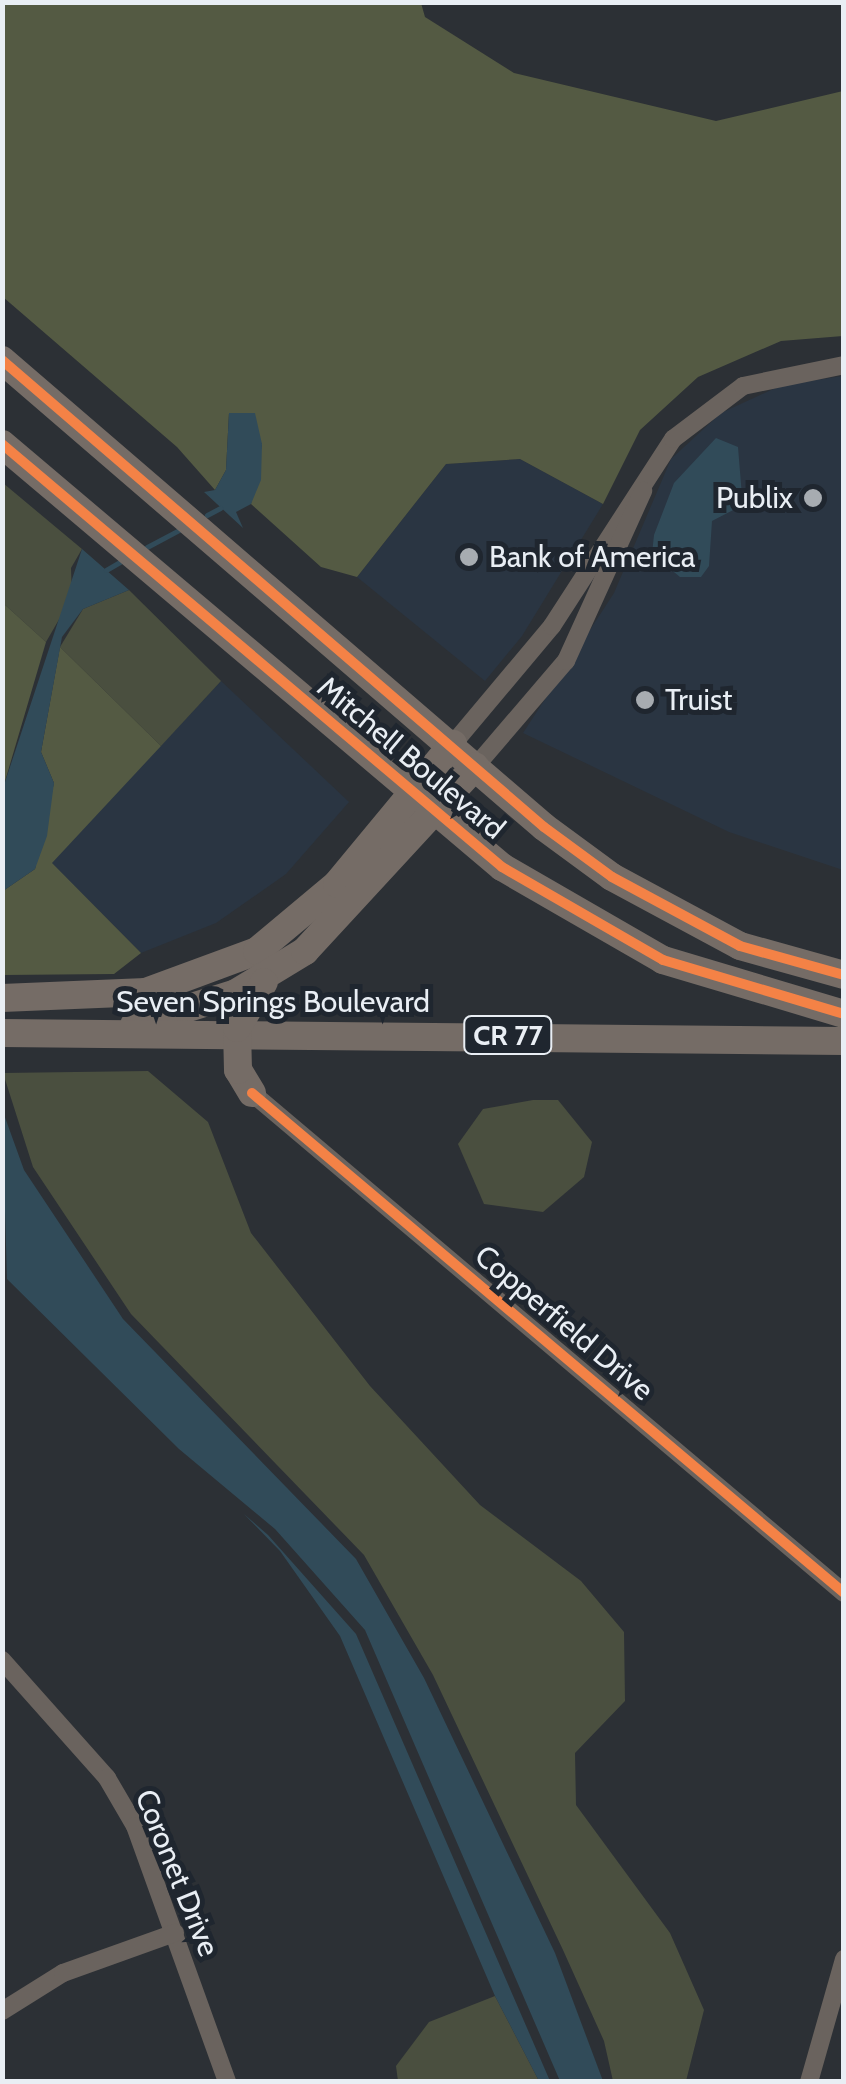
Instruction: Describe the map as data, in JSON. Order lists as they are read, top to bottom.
{
  "streets": {
    "main road": ["Mitchell Boulevard", "Seven Springs Boulevard", "CR 77"],
    "street": ["Copperfield Drive", "Coronet Drive"]
  },
  "crossings": [
    ["Mitchell Boulevard", "Seven Springs Boulevard"]
  ],
  "places": ["Publix", "Bank of America", "Truist"]
}
